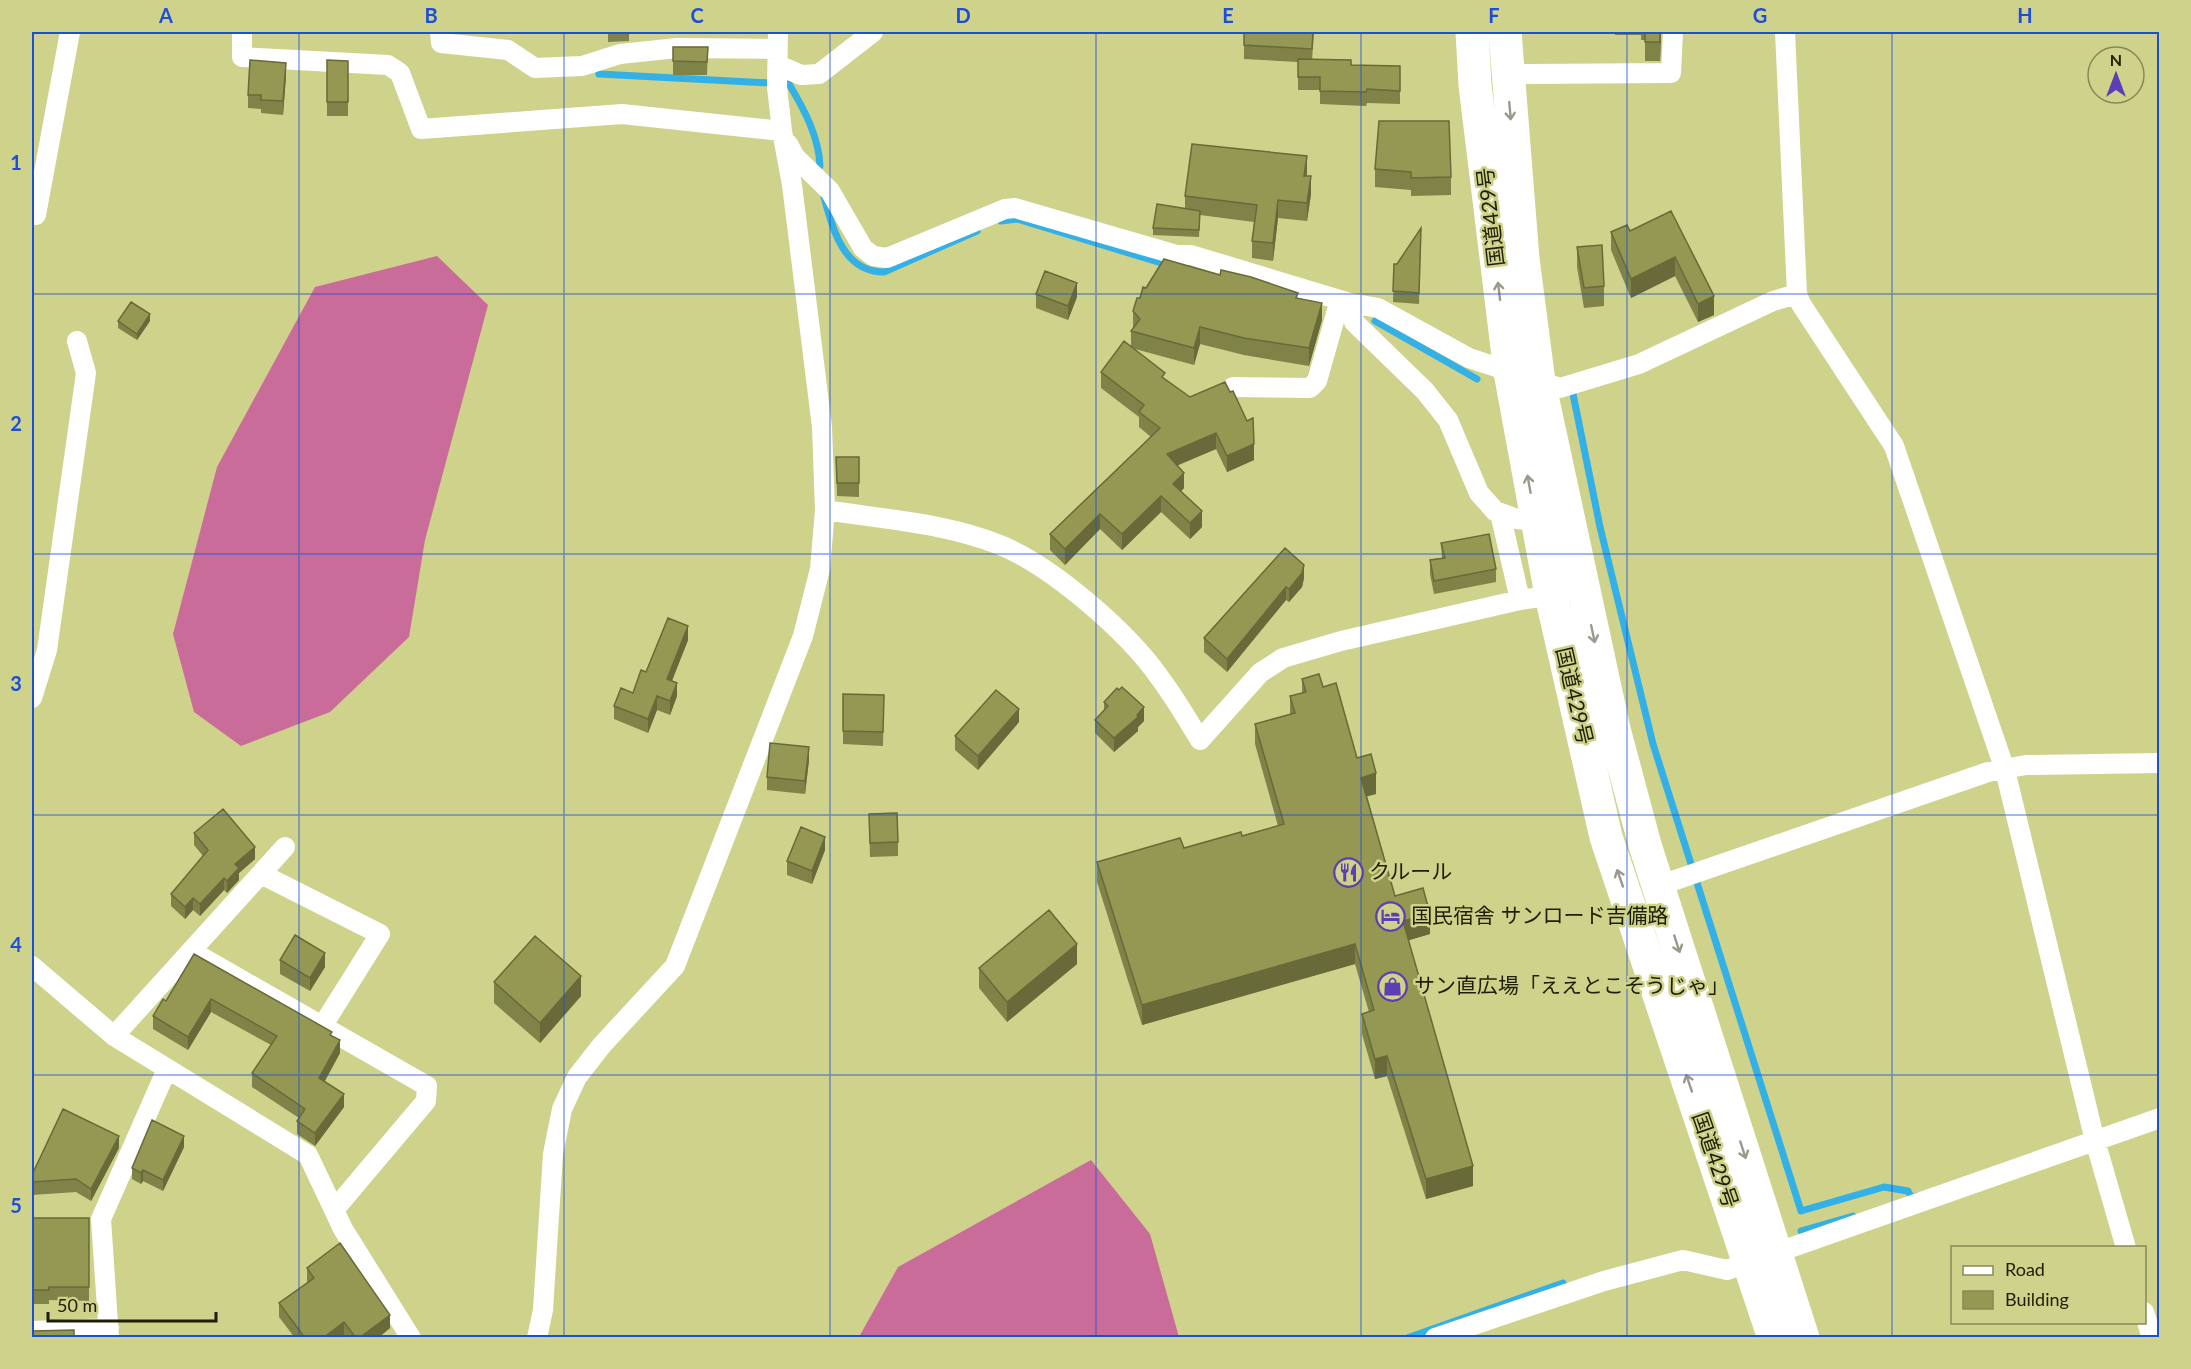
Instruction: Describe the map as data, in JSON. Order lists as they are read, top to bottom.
{
  "streets": {
    "highway": ["国道429号"]
  },
  "places": {
    "restaurant": ["クルール"],
    "hotel": ["国民宿舎 サンロード吉備路"],
    "shop": ["サン直広場「ええとこそうじゃ」"]
  },
  "legend": ["Road", "Building"],
  "scale_bar": "50 m",
  "north": "top",
  "grid": {
    "columns": [
      "A",
      "B",
      "C",
      "D",
      "E",
      "F",
      "G",
      "H"
    ],
    "rows": [
      "1",
      "2",
      "3",
      "4",
      "5"
    ]
  }
}
